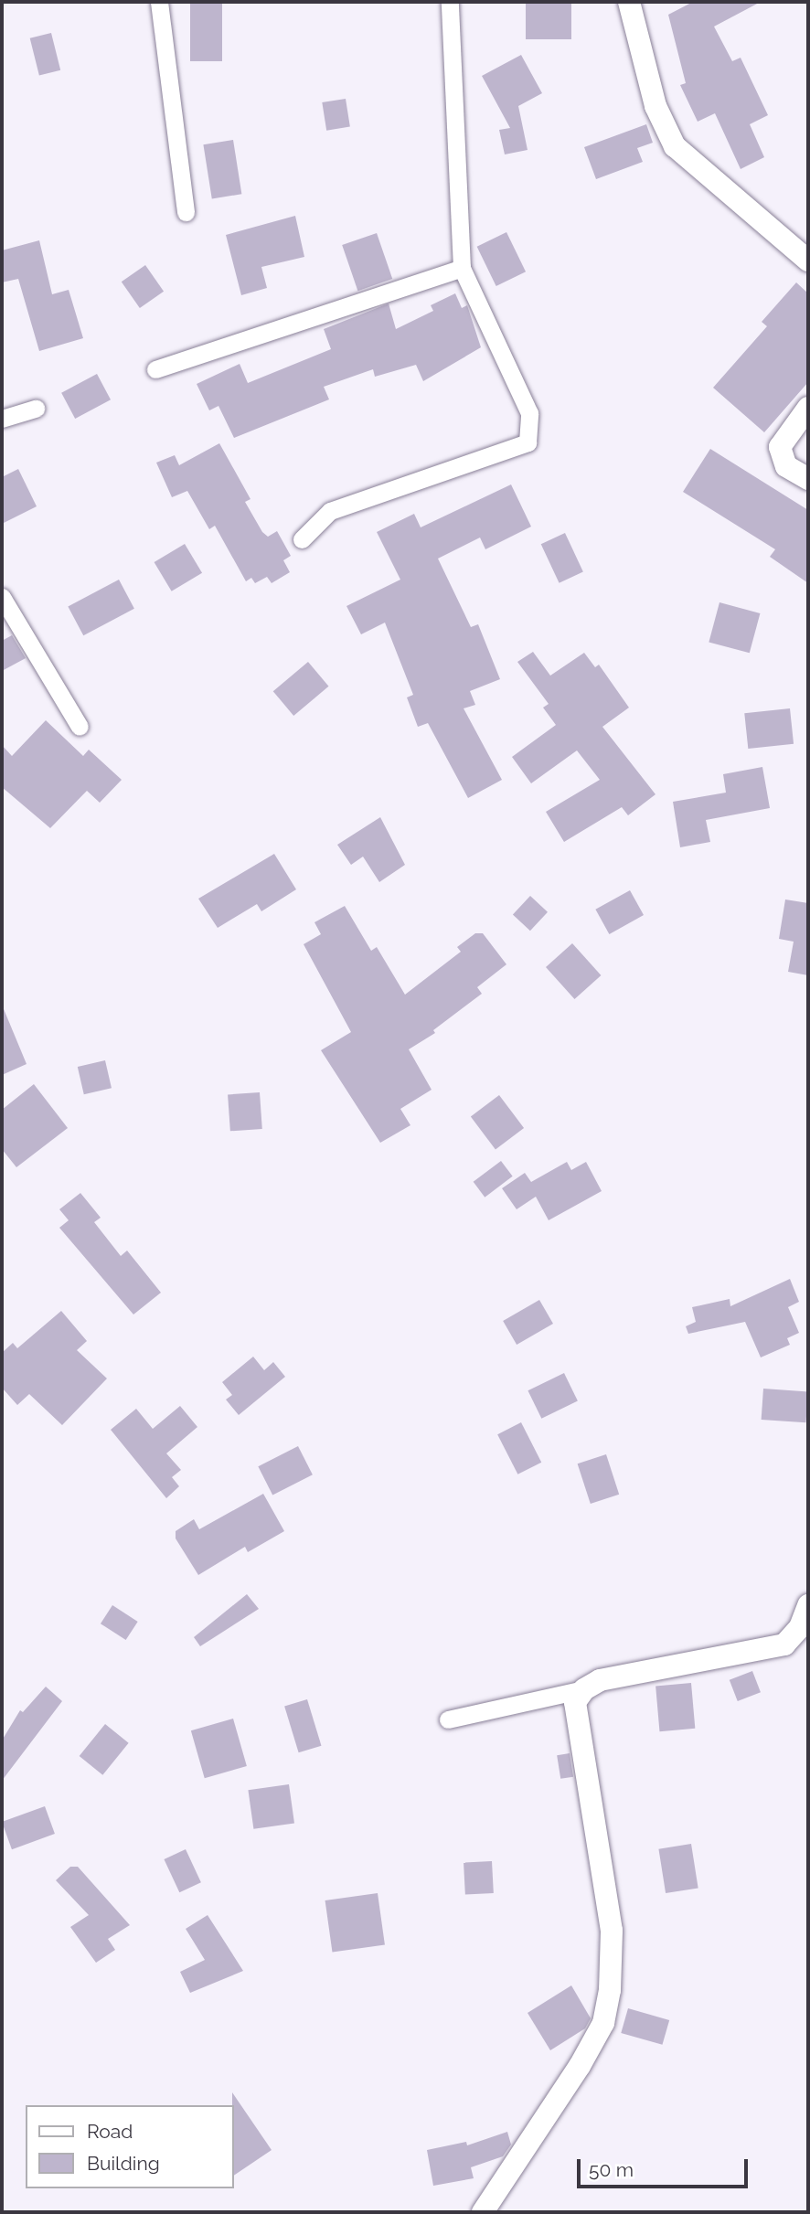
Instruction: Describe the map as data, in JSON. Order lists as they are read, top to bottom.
{
  "legend": ["Road", "Building"],
  "scale_bar": "50 m"
}
